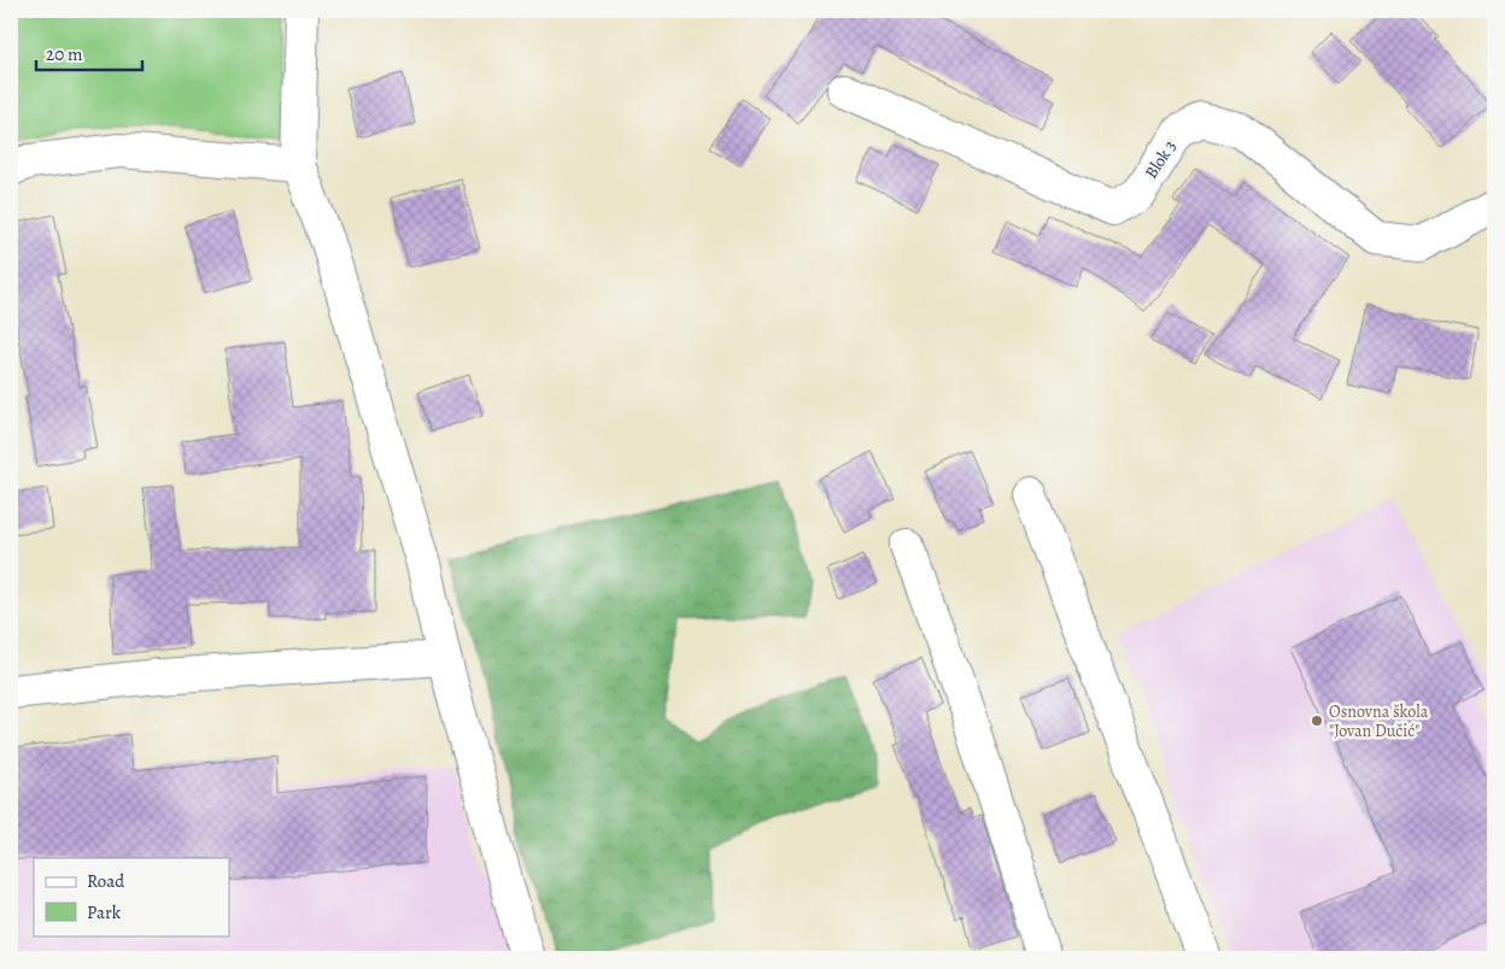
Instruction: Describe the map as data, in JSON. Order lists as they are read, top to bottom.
{
  "streets": {
    "street": ["Blok 3"]
  },
  "places": ["Osnovna škola \"Jovan Dučić\""],
  "legend": ["Road", "Park"],
  "scale_bar": "20 m"
}
